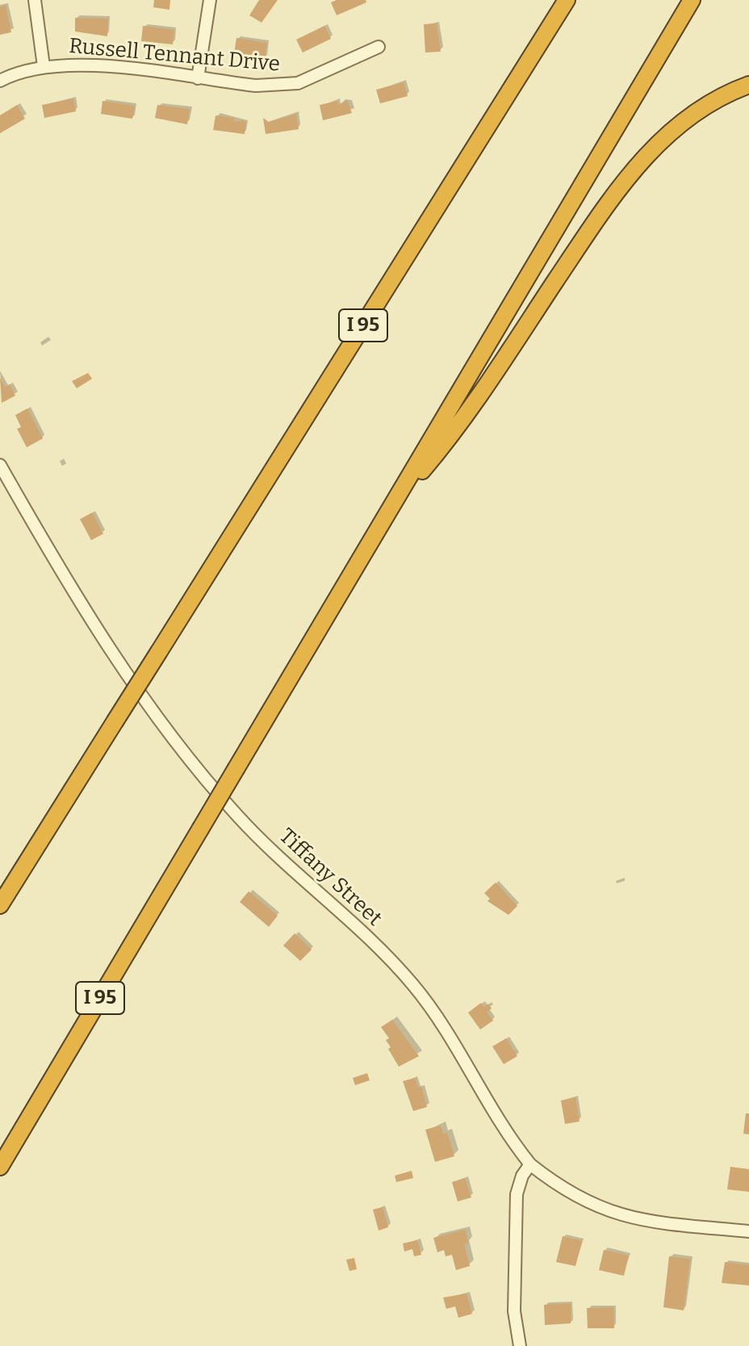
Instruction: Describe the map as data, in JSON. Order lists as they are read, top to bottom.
{
  "streets": {
    "highway": ["I 95"],
    "street": ["Russell Tennant Drive", "Tiffany Street"]
  }
}
